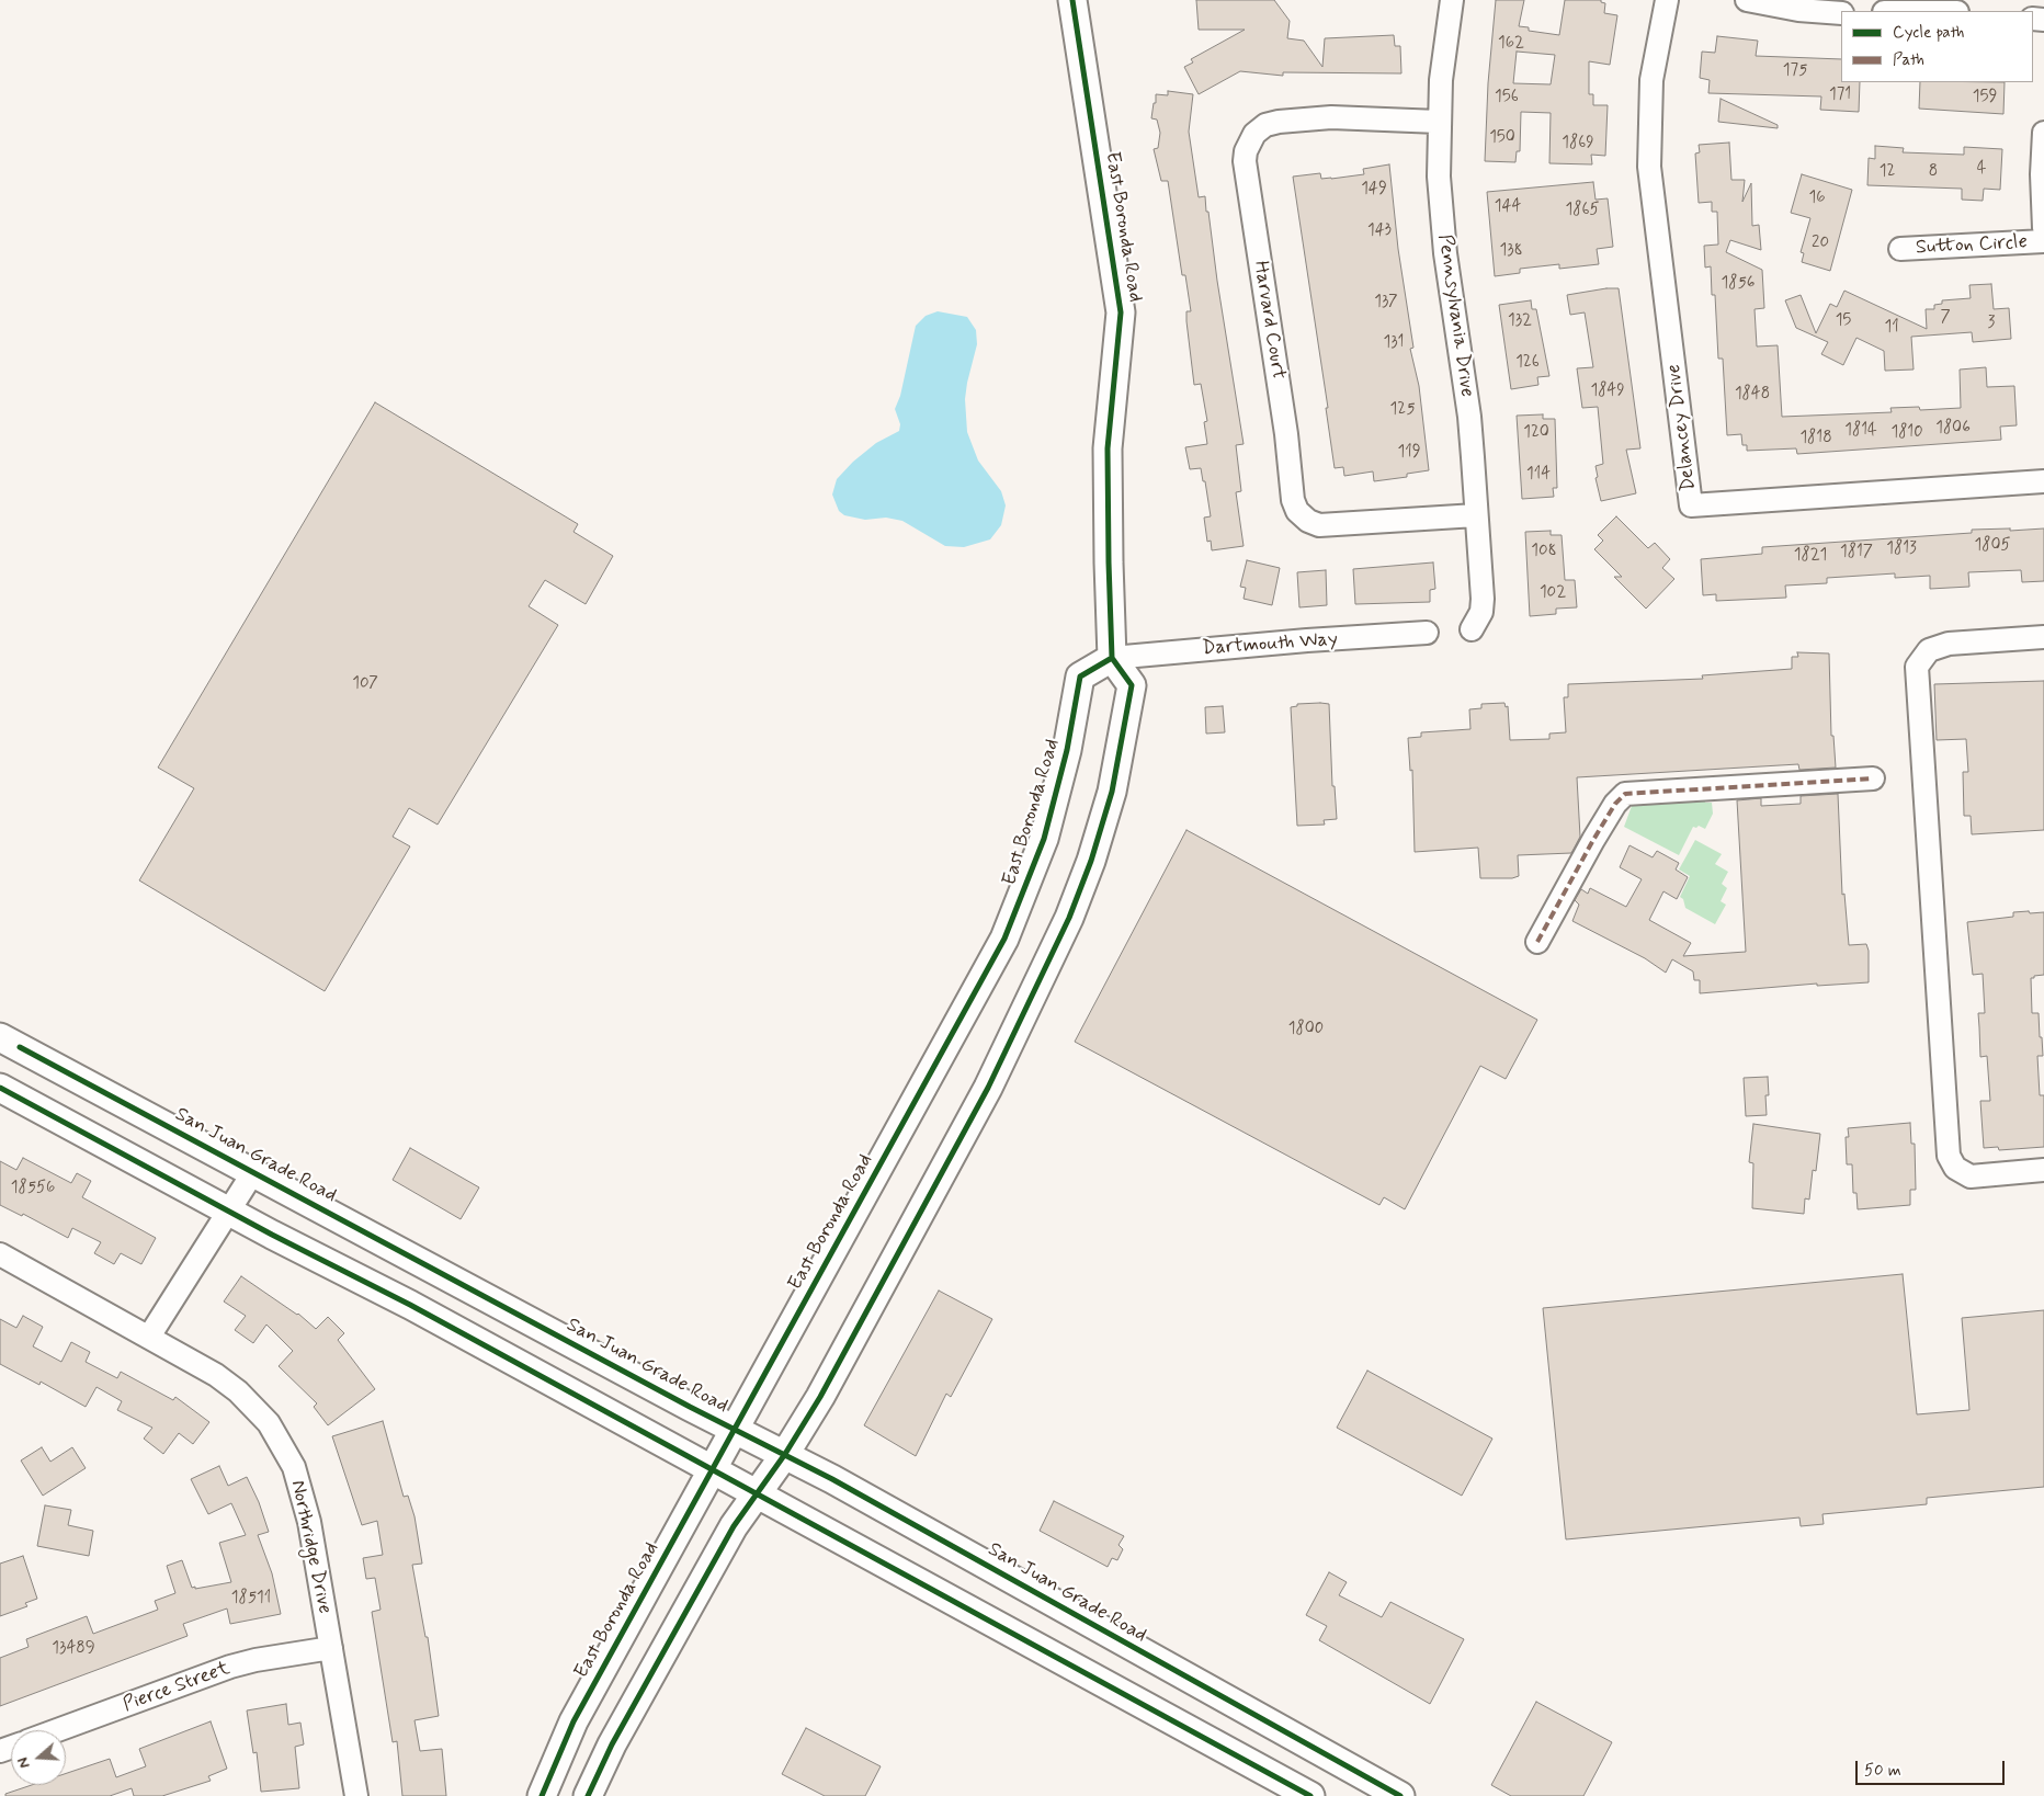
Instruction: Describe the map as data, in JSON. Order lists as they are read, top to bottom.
{
  "streets": {
    "main road": ["East Boronda Road", "San Juan Grade Road"],
    "street": [
      "Sutton Circle",
      "Pennsylvania Drive",
      "Harvard Court",
      "Delancey Drive",
      "Dartmouth Way",
      "Northridge Drive",
      "Pierce Street"
    ]
  },
  "crossings": [
    ["East Boronda Road", "Dartmouth Way"],
    ["East Boronda Road", "San Juan Grade Road"],
    ["Pennsylvania Drive", "Harvard Court"],
    ["Northridge Drive", "Pierce Street"]
  ],
  "house_numbers": [
    "162",
    "175",
    "171",
    "156",
    "159",
    "150",
    "1869",
    "4",
    "12",
    "8",
    "149",
    "16",
    "144",
    "1865",
    "143",
    "20",
    "138",
    "1856",
    "137",
    "7",
    "132",
    "15",
    "3",
    "11",
    "131",
    "126",
    "1849",
    "1848",
    "125",
    "1806",
    "1814",
    "120",
    "1810",
    "1818",
    "119",
    "114",
    "1805",
    "1813",
    "108",
    "1817",
    "1821",
    "102",
    "107",
    "1800",
    "18556",
    "18511",
    "13489"
  ],
  "legend": ["Cycle path", "Path"],
  "scale_bar": "50 m",
  "north": "left"
}
